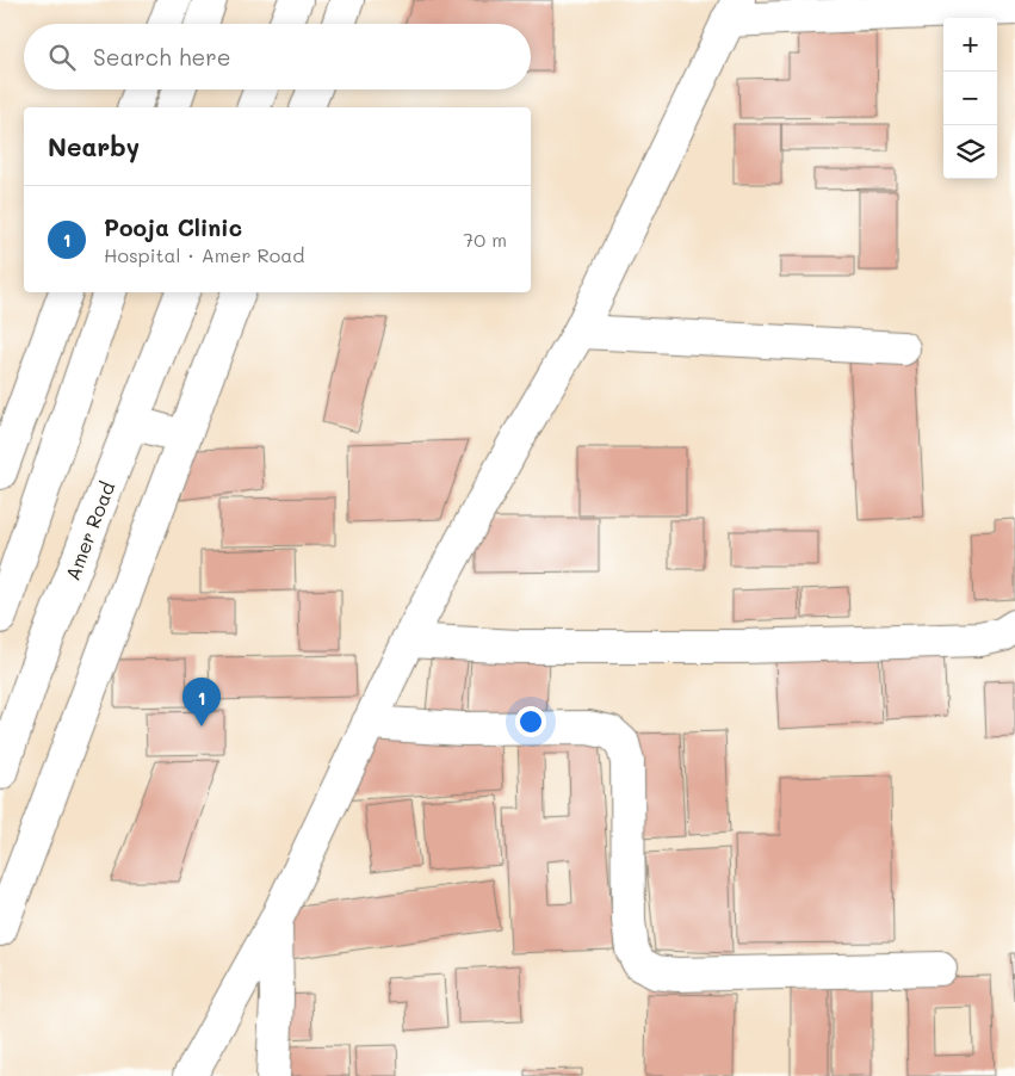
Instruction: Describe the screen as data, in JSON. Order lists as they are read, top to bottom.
{
  "streets": {
    "main road": ["Amer Road"]
  },
  "page": {
    "map_buttons": ["+", "−"],
    "search": "Search here",
    "heading": "Nearby",
    "list": [
      {
        "mark": "1",
        "name": "Pooja Clinic",
        "note": "Hospital · Amer Road",
        "value": "70 m"
      }
    ],
    "pins": "1"
  }
}
